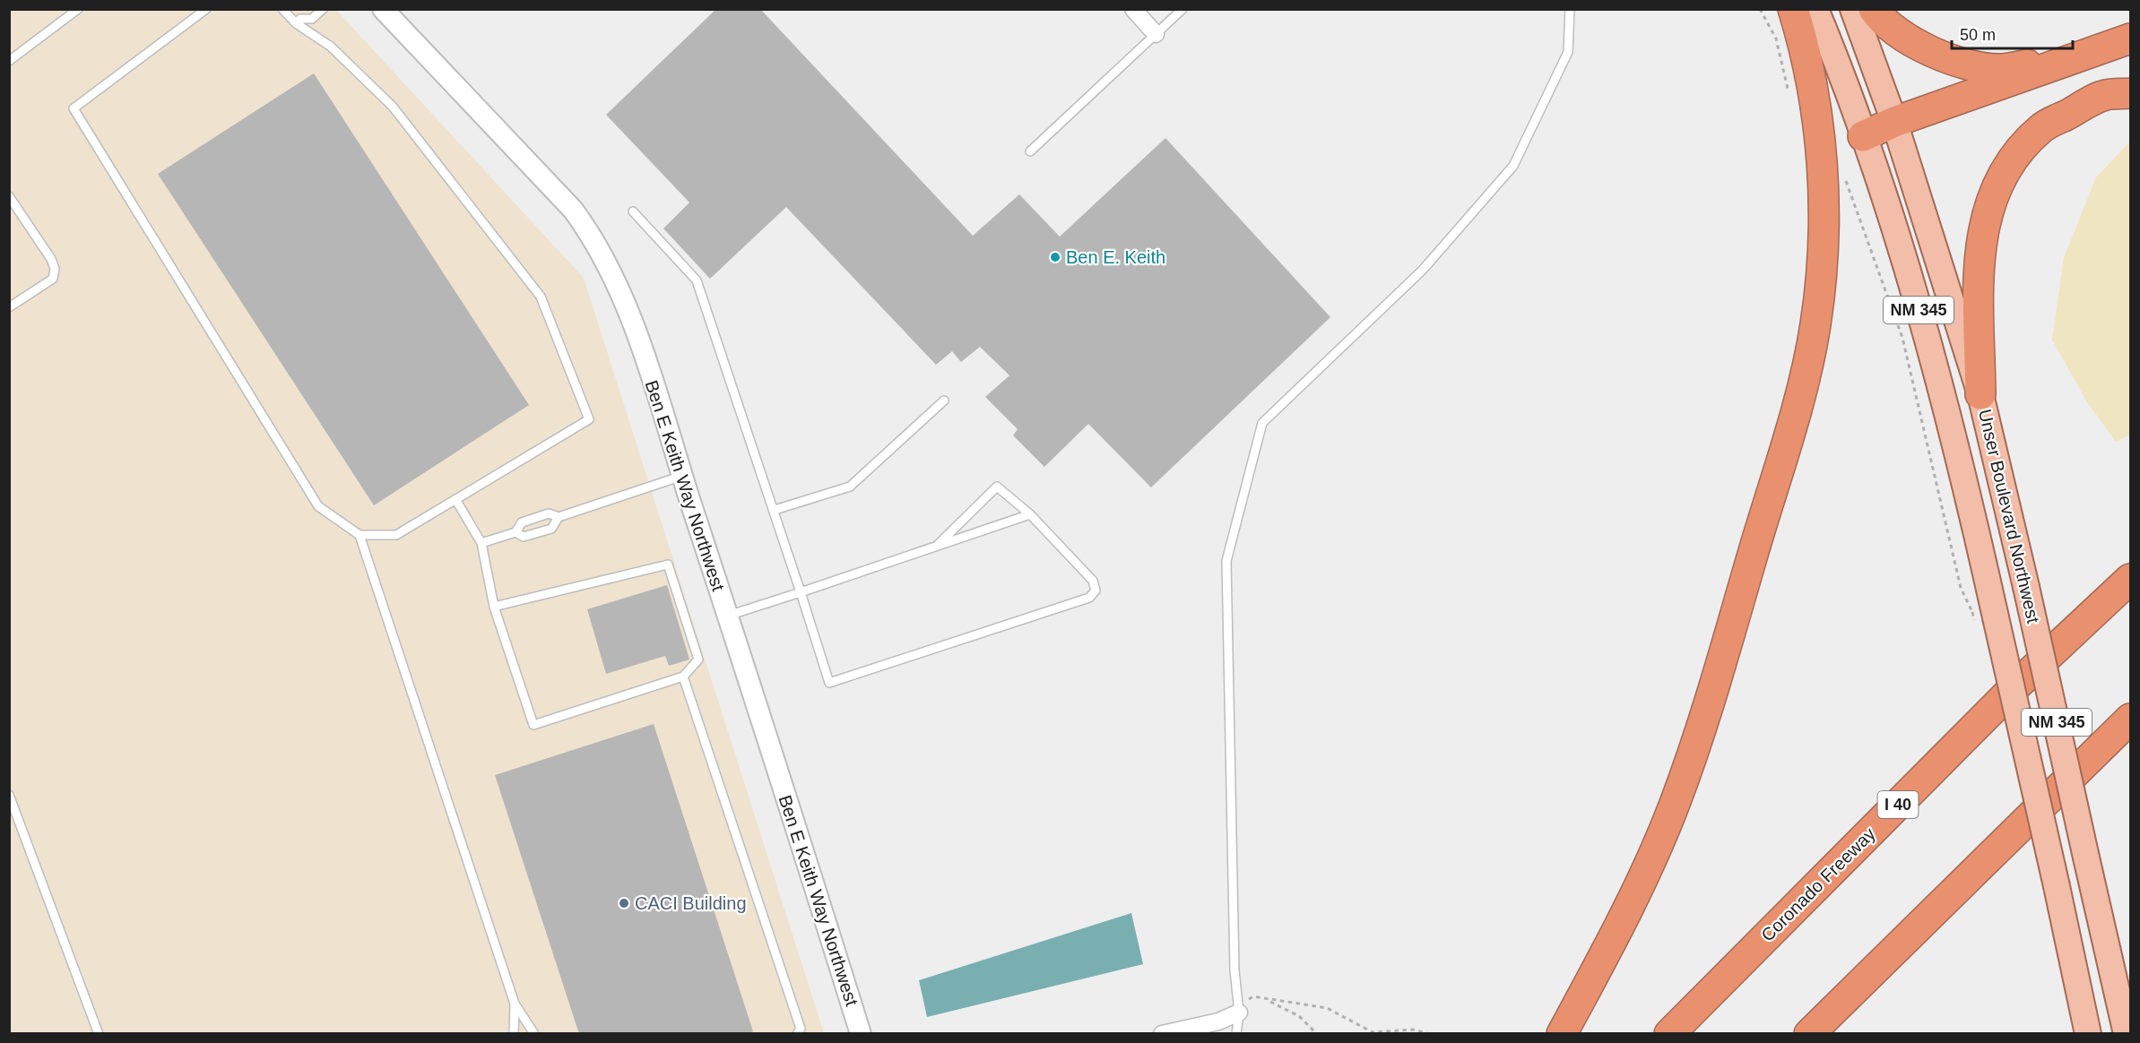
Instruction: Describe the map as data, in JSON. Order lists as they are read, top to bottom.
{
  "streets": {
    "highway": ["I 40", "Coronado Freeway"],
    "main road": ["NM 345", "Unser Boulevard Northwest"],
    "street": ["Ben E Keith Way Northwest"]
  },
  "places": ["Ben E. Keith", "CACI Building"],
  "scale_bar": "50 m"
}
